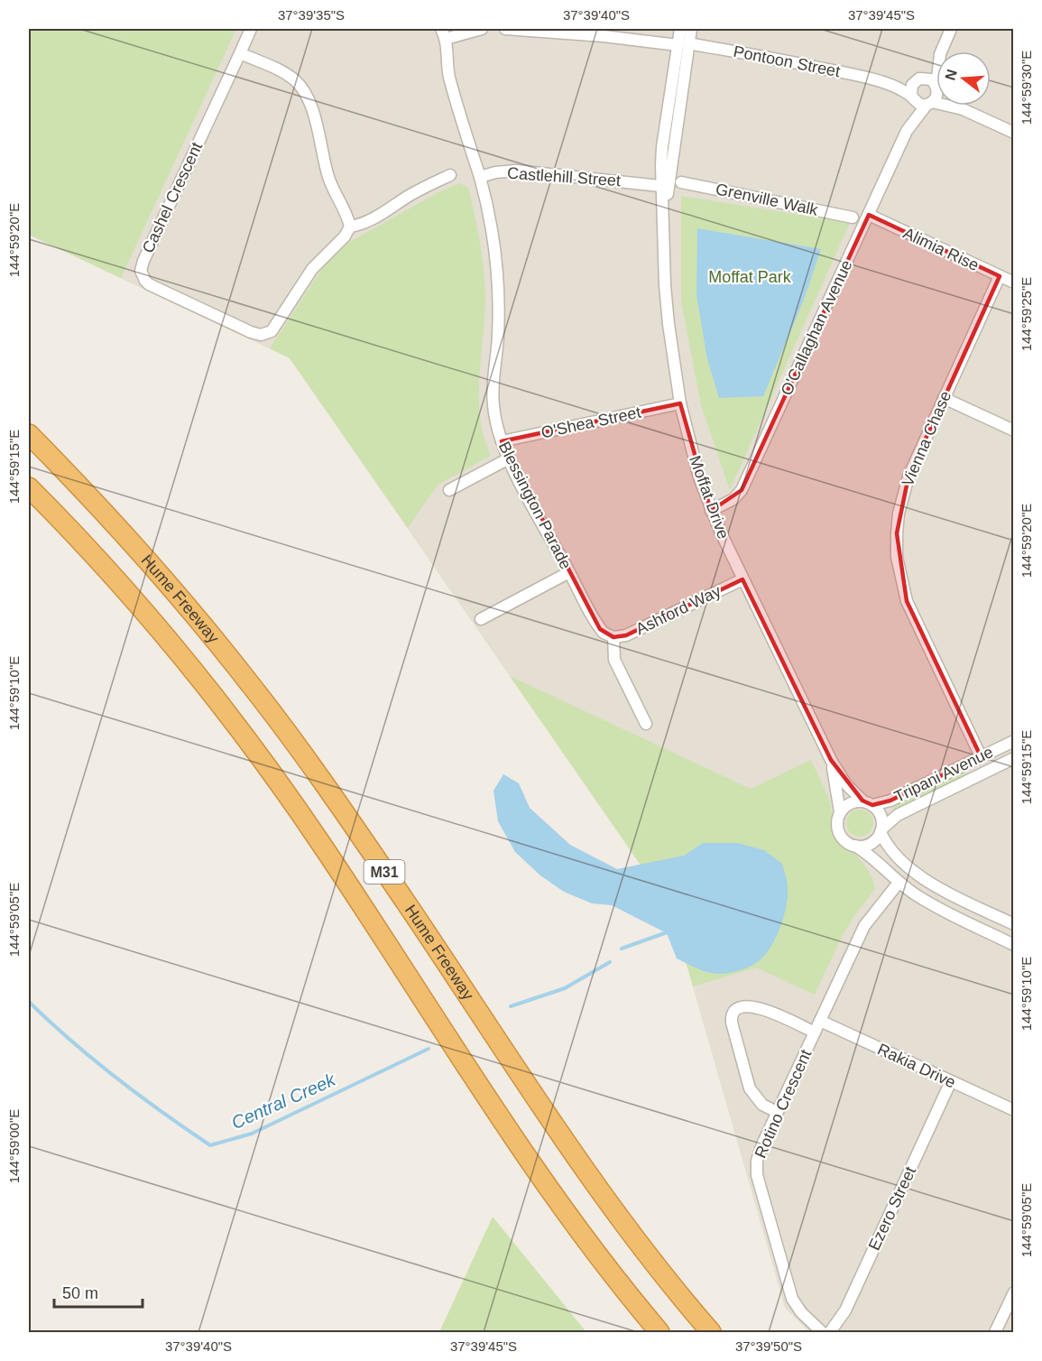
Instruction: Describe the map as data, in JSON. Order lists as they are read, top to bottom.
{
  "streets": {
    "highway": ["Hume Freeway", "M31"],
    "street": [
      "Pontoon Street",
      "Castlehill Street",
      "Cashel Crescent",
      "Grenville Walk",
      "Alimia Rise",
      "O'Callaghan Avenue",
      "O'Shea Street",
      "Vienna Chase",
      "Moffat Drive",
      "Blessington Parade",
      "Ashford Way",
      "Tripani Avenue",
      "Rakia Drive",
      "Rotino Crescent",
      "Ezero Street"
    ]
  },
  "crossings": [
    ["Pontoon Street", "O'Callaghan Avenue"],
    ["Pontoon Street", "Moffat Drive"],
    ["Castlehill Street", "Moffat Drive"],
    ["Castlehill Street", "Blessington Parade"],
    ["Alimia Rise", "O'Callaghan Avenue"],
    ["Alimia Rise", "Vienna Chase"],
    ["O'Callaghan Avenue", "Moffat Drive"],
    ["O'Shea Street", "Moffat Drive"],
    ["O'Shea Street", "Blessington Parade"],
    ["Vienna Chase", "Tripani Avenue"],
    ["Moffat Drive", "Ashford Way"],
    ["Moffat Drive", "Tripani Avenue"],
    ["Blessington Parade", "Ashford Way"],
    ["Rakia Drive", "Rotino Crescent"],
    ["Rakia Drive", "Ezero Street"]
  ],
  "water": ["Central Creek"],
  "parks": ["Moffat Park"],
  "scale_bar": "50 m",
  "north": "left",
  "coordinates": [
    "37°39'35\"S",
    "37°39'40\"S",
    "37°39'45\"S",
    "144°59'30\"E",
    "144°59'20\"E",
    "144°59'25\"E",
    "144°59'15\"E",
    "144°59'10\"E",
    "144°59'05\"E",
    "144°59'00\"E",
    "37°39'50\"S"
  ]
}
